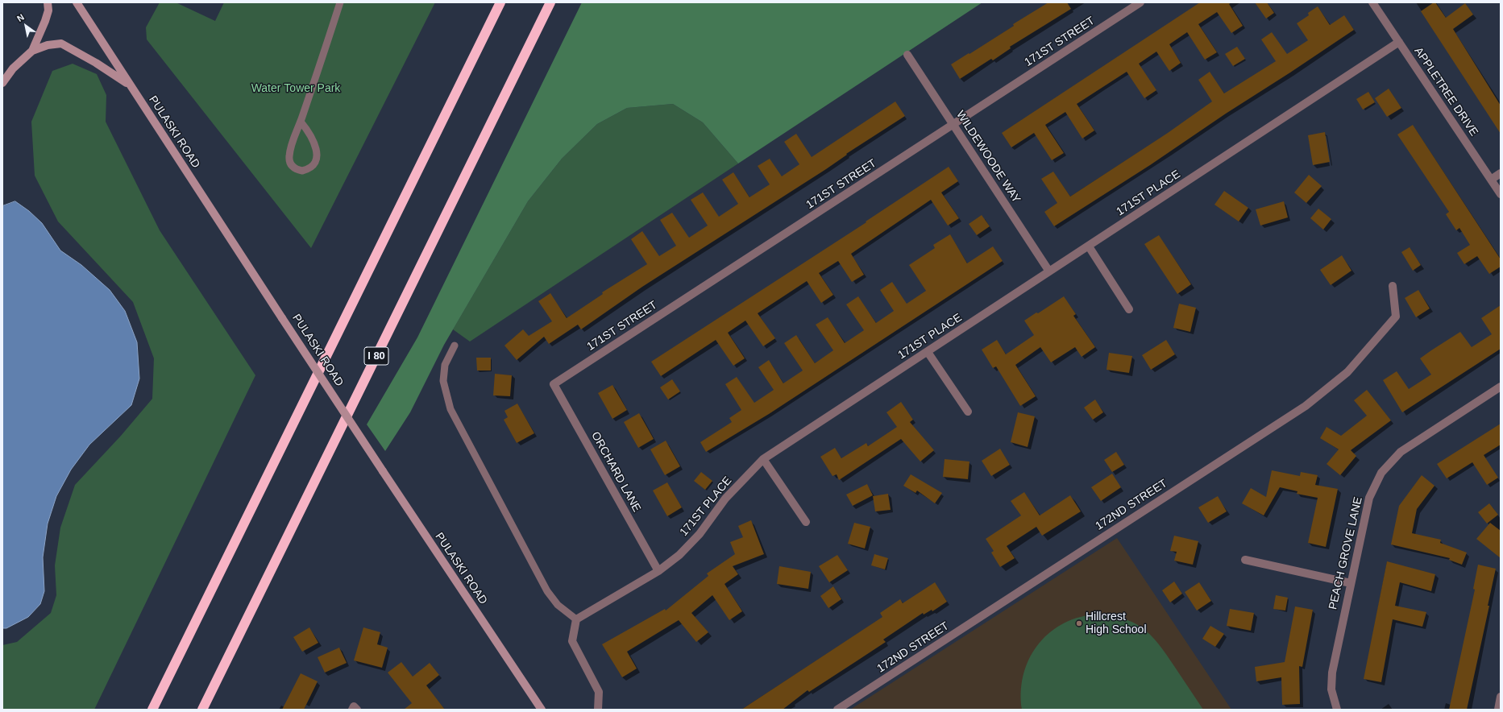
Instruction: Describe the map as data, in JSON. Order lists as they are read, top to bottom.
{
  "streets": {
    "highway": ["I 80"],
    "main road": ["PULASKI ROAD"],
    "street": [
      "171ST STREET",
      "APPLETREE DRIVE",
      "WILDEWOODE WAY",
      "171ST PLACE",
      "ORCHARD LANE",
      "172ND STREET",
      "PEACH GROVE LANE"
    ]
  },
  "crossings": [
    ["171ST STREET", "WILDEWOODE WAY"],
    ["171ST STREET", "ORCHARD LANE"],
    ["APPLETREE DRIVE", "171ST PLACE"],
    ["WILDEWOODE WAY", "171ST PLACE"],
    ["171ST PLACE", "ORCHARD LANE"]
  ],
  "parks": ["Water Tower Park"],
  "places": ["Hillcrest High School"],
  "north": "top left"
}
